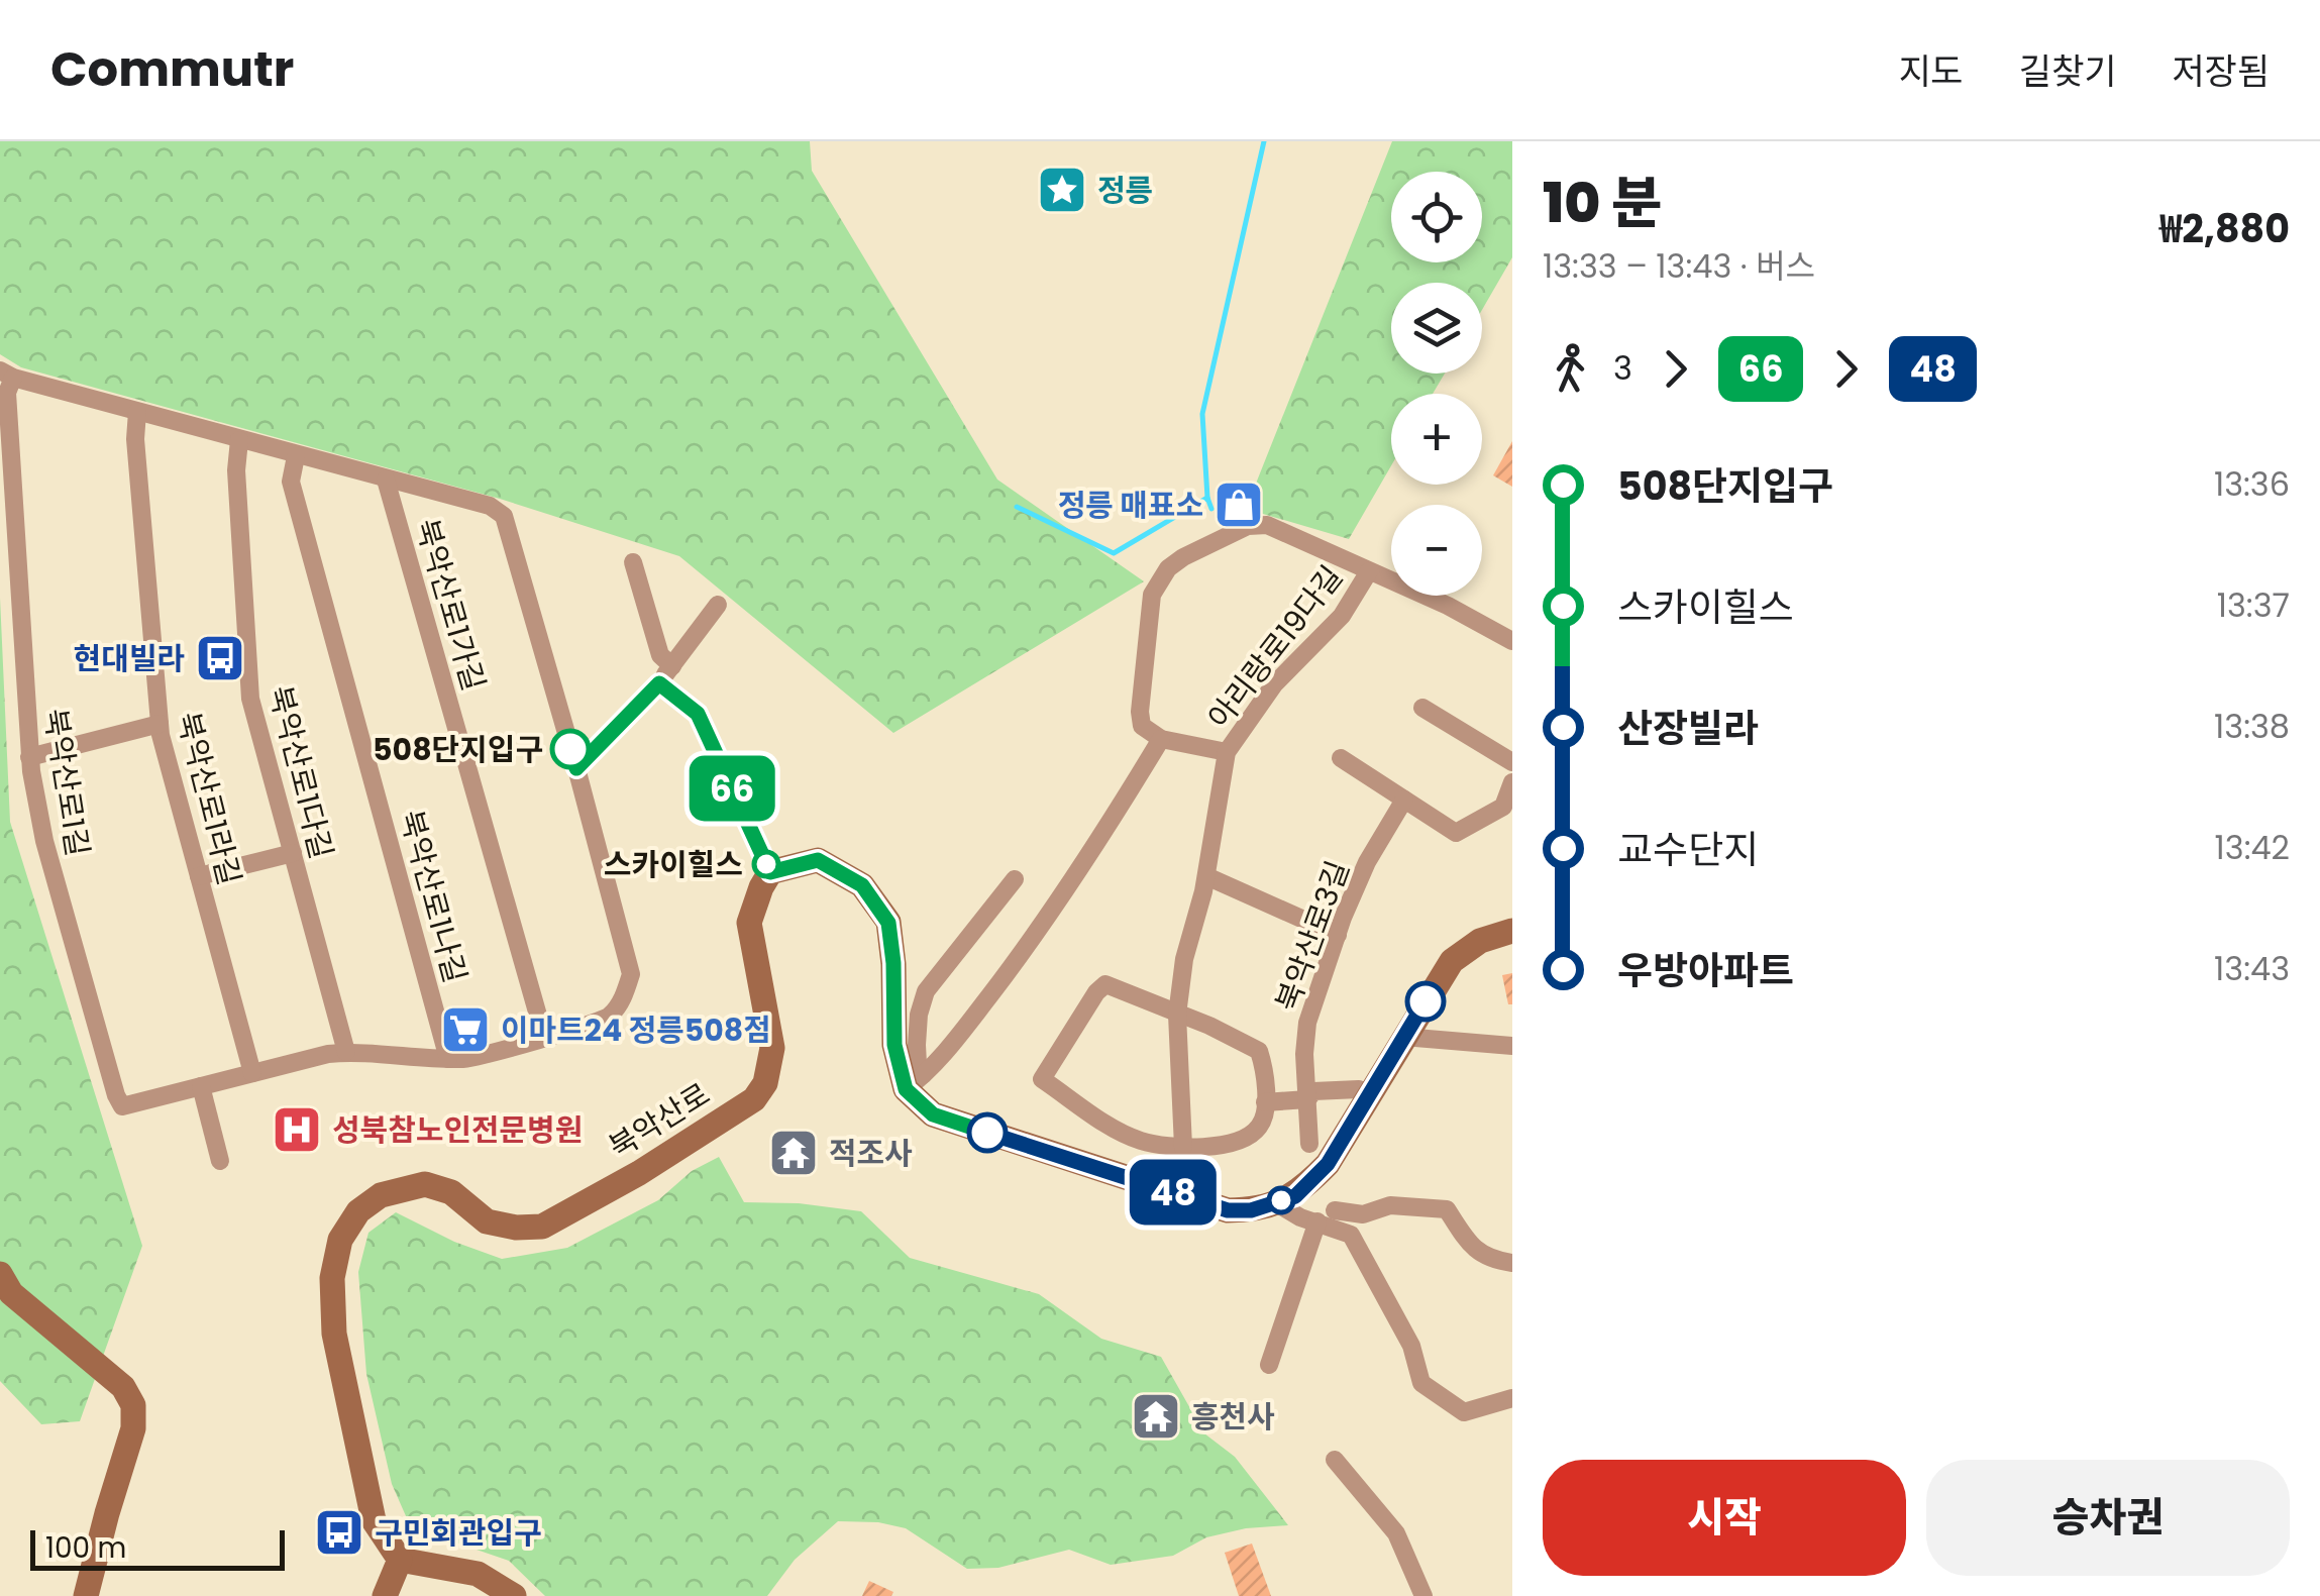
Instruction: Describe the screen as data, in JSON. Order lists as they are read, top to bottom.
{
  "streets": {
    "street": [
      "북악산로1가길",
      "아리랑로19다길",
      "북악산로1다길",
      "북악산로1길",
      "북악산로1라길",
      "북악산로1나길",
      "북악산로3길",
      "북악산로"
    ]
  },
  "crossings": [
    ["북악산로1가길", "북악산로1길"],
    ["북악산로1다길", "북악산로1길"],
    ["북악산로1길", "북악산로1라길"],
    ["북악산로1길", "북악산로1나길"]
  ],
  "places": {
    "place": ["정릉"],
    "shop": ["정릉 매표소"],
    "bus stop": ["현대빌라", "구민회관입구"],
    "other": ["508단지입구", "스카이힐스"],
    "supermarket": ["이마트24 정릉508점"],
    "hospital": ["성북참노인전문병원"],
    "temple": ["적조사", "흥천사"]
  },
  "lines": ["bus line 66", "bus line 48"],
  "scale_bar": "100 m",
  "page": {
    "header": "Commutr",
    "nav": ["지도", "길찾기", "저장됨"],
    "on_map": ["66", "48"],
    "heading": ["10 분", "13:33 – 13:43 · 버스", "₩2,880"],
    "map_buttons": ["+", "−"],
    "legs": ["3", "66", "48"],
    "list": [
      {
        "name": "508단지입구",
        "value": "13:36"
      },
      {
        "name": "스카이힐스",
        "value": "13:37"
      },
      {
        "name": "산장빌라",
        "value": "13:38"
      },
      {
        "name": "교수단지",
        "value": "13:42"
      },
      {
        "name": "우방아파트",
        "value": "13:43"
      }
    ],
    "buttons": ["시작", "승차권"],
    "scale": "100 m"
  }
}
